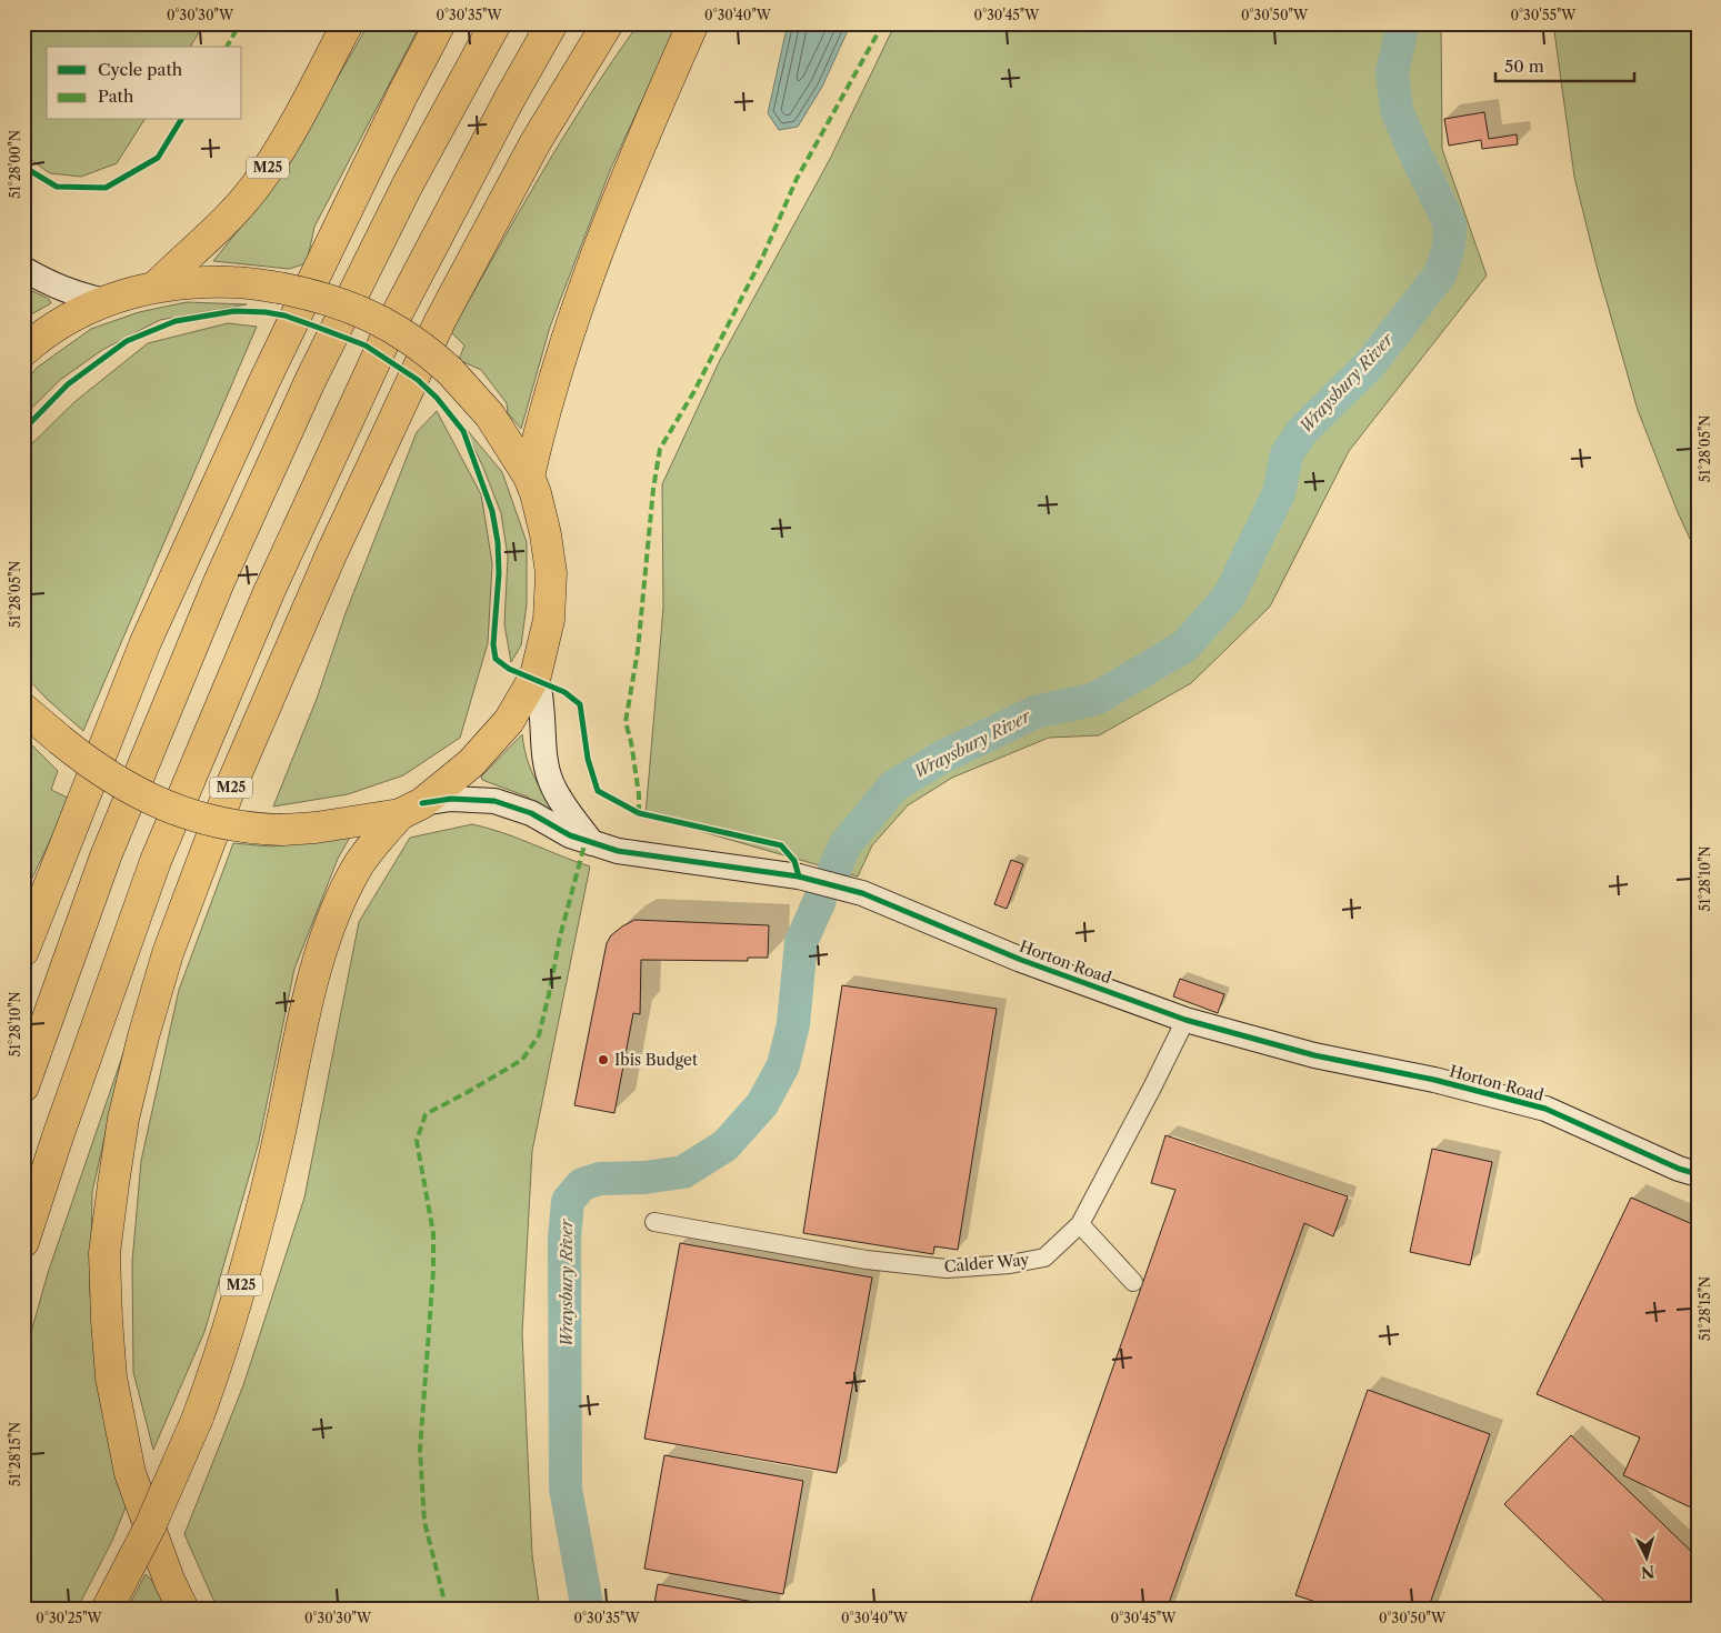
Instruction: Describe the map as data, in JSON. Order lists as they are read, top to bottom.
{
  "streets": {
    "highway": ["M25"],
    "street": ["Horton Road", "Calder Way"]
  },
  "crossings": [
    ["M25", "Horton Road"],
    ["Horton Road", "Calder Way"]
  ],
  "water": ["Wraysbury River"],
  "places": ["Ibis Budget"],
  "legend": ["Cycle path", "Path"],
  "scale_bar": "50 m",
  "north": "bottom",
  "coordinates": [
    "0°30'30\"W",
    "0°30'35\"W",
    "0°30'40\"W",
    "0°30'45\"W",
    "0°30'50\"W",
    "0°30'55\"W",
    "51°28'00\"N",
    "51°28'05\"N",
    "51°28'10\"N",
    "51°28'15\"N",
    "0°30'25\"W"
  ]
}
